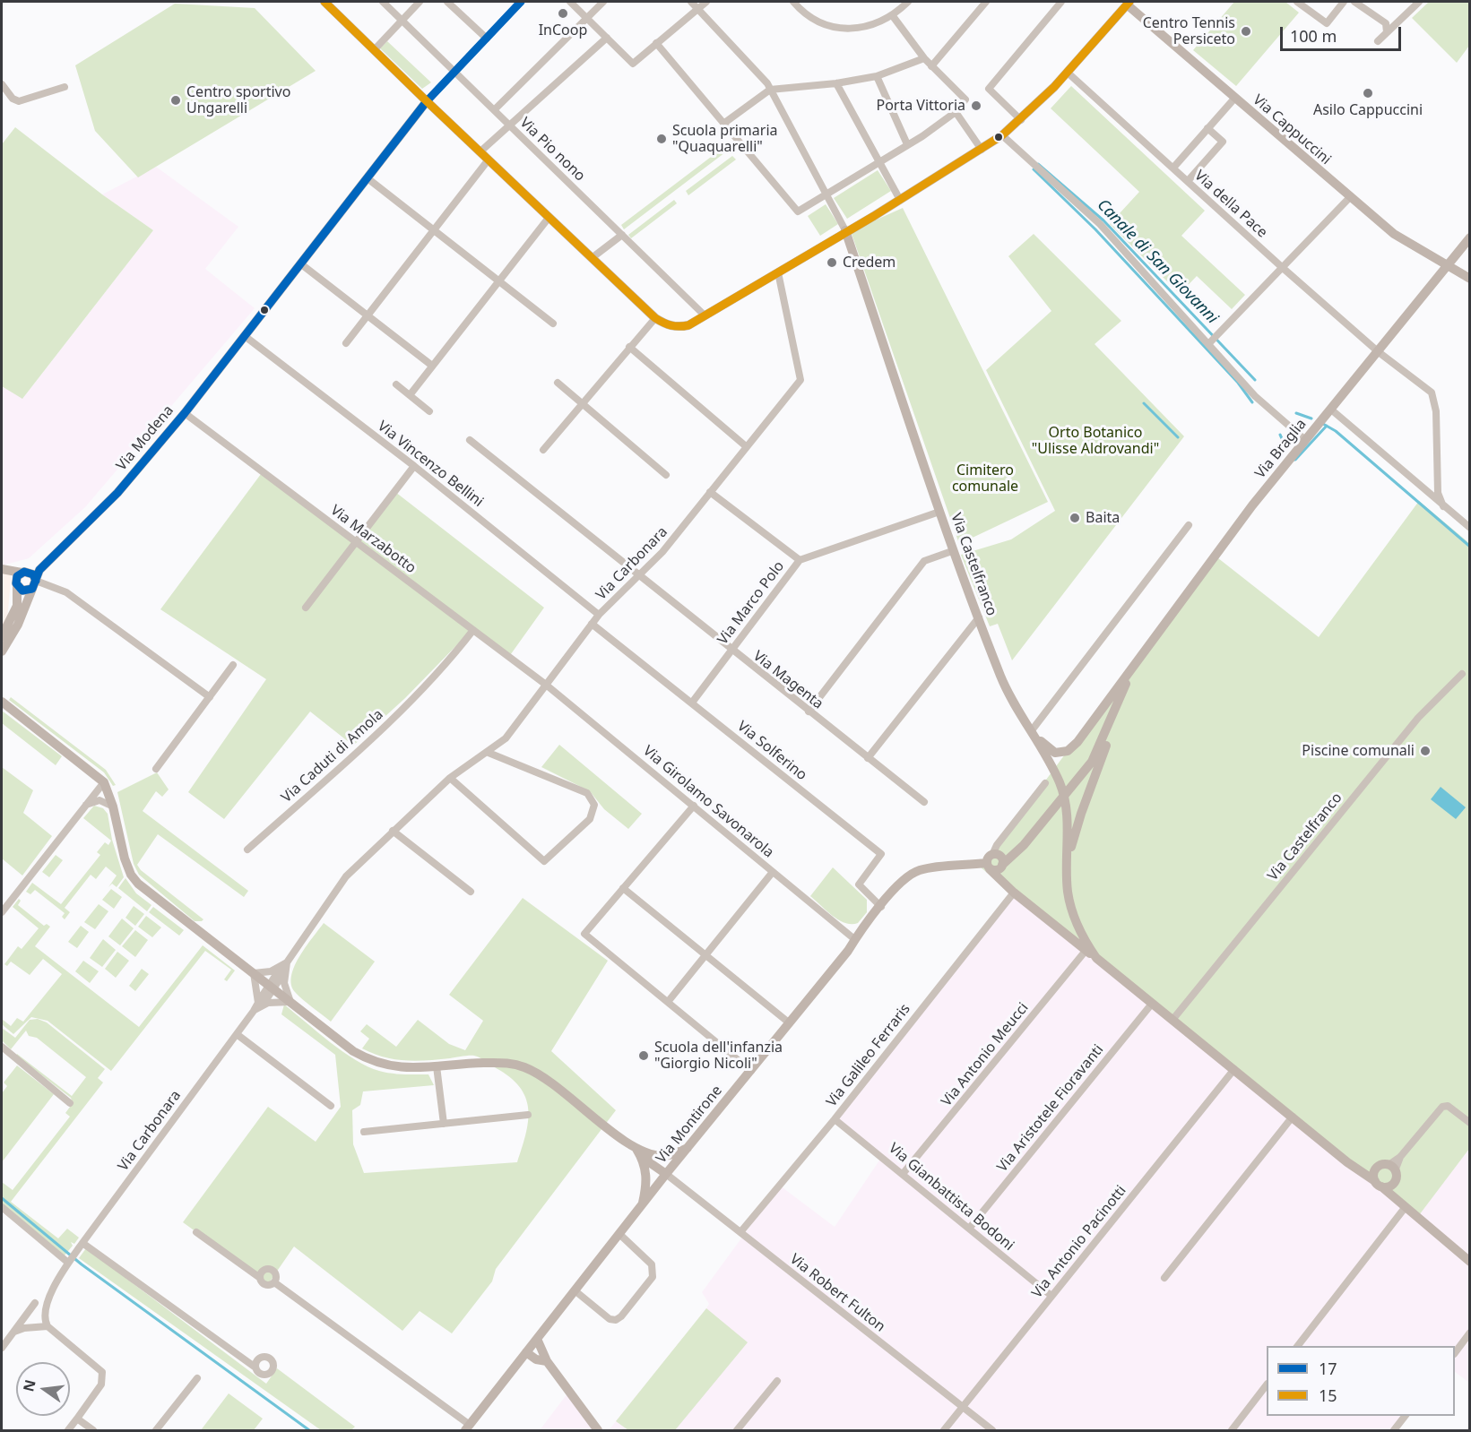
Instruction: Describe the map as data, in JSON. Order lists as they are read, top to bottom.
{
  "streets": {
    "street": [
      "Via Cappuccini",
      "Via Pio nono",
      "Via della Pace",
      "Via Modena",
      "Via Braglia",
      "Via Vincenzo Bellini",
      "Via Marzabotto",
      "Via Carbonara",
      "Via Castelfranco",
      "Via Marco Polo",
      "Via Magenta",
      "Via Solferino",
      "Via Caduti di Amola",
      "Via Girolamo Savonarola",
      "Via Antonio Meucci",
      "Via Galileo Ferraris",
      "Via Aristotele Fioravanti",
      "Via Montirone",
      "Via Gianbattista Bodoni",
      "Via Antonio Pacinotti",
      "Via Robert Fulton"
    ]
  },
  "crossings": [
    ["Via Cappuccini", "Via Braglia"],
    ["Via della Pace", "Via Braglia"],
    ["Via Modena", "Via Vincenzo Bellini"],
    ["Via Modena", "Via Marzabotto"],
    ["Via Braglia", "Via Castelfranco"],
    ["Via Vincenzo Bellini", "Via Carbonara"],
    ["Via Marzabotto", "Via Carbonara"],
    ["Via Marzabotto", "Via Caduti di Amola"],
    ["Via Marzabotto", "Via Girolamo Savonarola"],
    ["Via Carbonara", "Via Magenta"],
    ["Via Carbonara", "Via Solferino"],
    ["Via Carbonara", "Via Girolamo Savonarola"],
    ["Via Castelfranco", "Via Marco Polo"],
    ["Via Castelfranco", "Via Antonio Meucci"],
    ["Via Castelfranco", "Via Galileo Ferraris"],
    ["Via Castelfranco", "Via Aristotele Fioravanti"],
    ["Via Castelfranco", "Via Montirone"],
    ["Via Castelfranco", "Via Antonio Pacinotti"],
    ["Via Marco Polo", "Via Magenta"],
    ["Via Marco Polo", "Via Solferino"],
    ["Via Solferino", "Via Montirone"],
    ["Via Girolamo Savonarola", "Via Montirone"],
    ["Via Antonio Meucci", "Via Gianbattista Bodoni"],
    ["Via Galileo Ferraris", "Via Gianbattista Bodoni"],
    ["Via Galileo Ferraris", "Via Robert Fulton"],
    ["Via Aristotele Fioravanti", "Via Gianbattista Bodoni"],
    ["Via Montirone", "Via Robert Fulton"],
    ["Via Gianbattista Bodoni", "Via Antonio Pacinotti"],
    ["Via Antonio Pacinotti", "Via Robert Fulton"]
  ],
  "water": ["Canale di San Giovanni"],
  "parks": ["Orto Botanico \"Ulisse Aldrovandi\"", "Cimitero comunale"],
  "places": [
    "InCoop",
    "Centro Tennis Persiceto",
    "Asilo Cappuccini",
    "Centro sportivo Ungarelli",
    "Porta Vittoria",
    "Scuola primaria \"Quaquarelli\"",
    "Credem",
    "Baita",
    "Piscine comunali",
    "Scuola dell'infanzia \"Giorgio Nicoli\""
  ],
  "lines": ["transit line 17", "transit line 15"],
  "legend": ["17", "15"],
  "scale_bar": "100 m",
  "north": "left"
}
